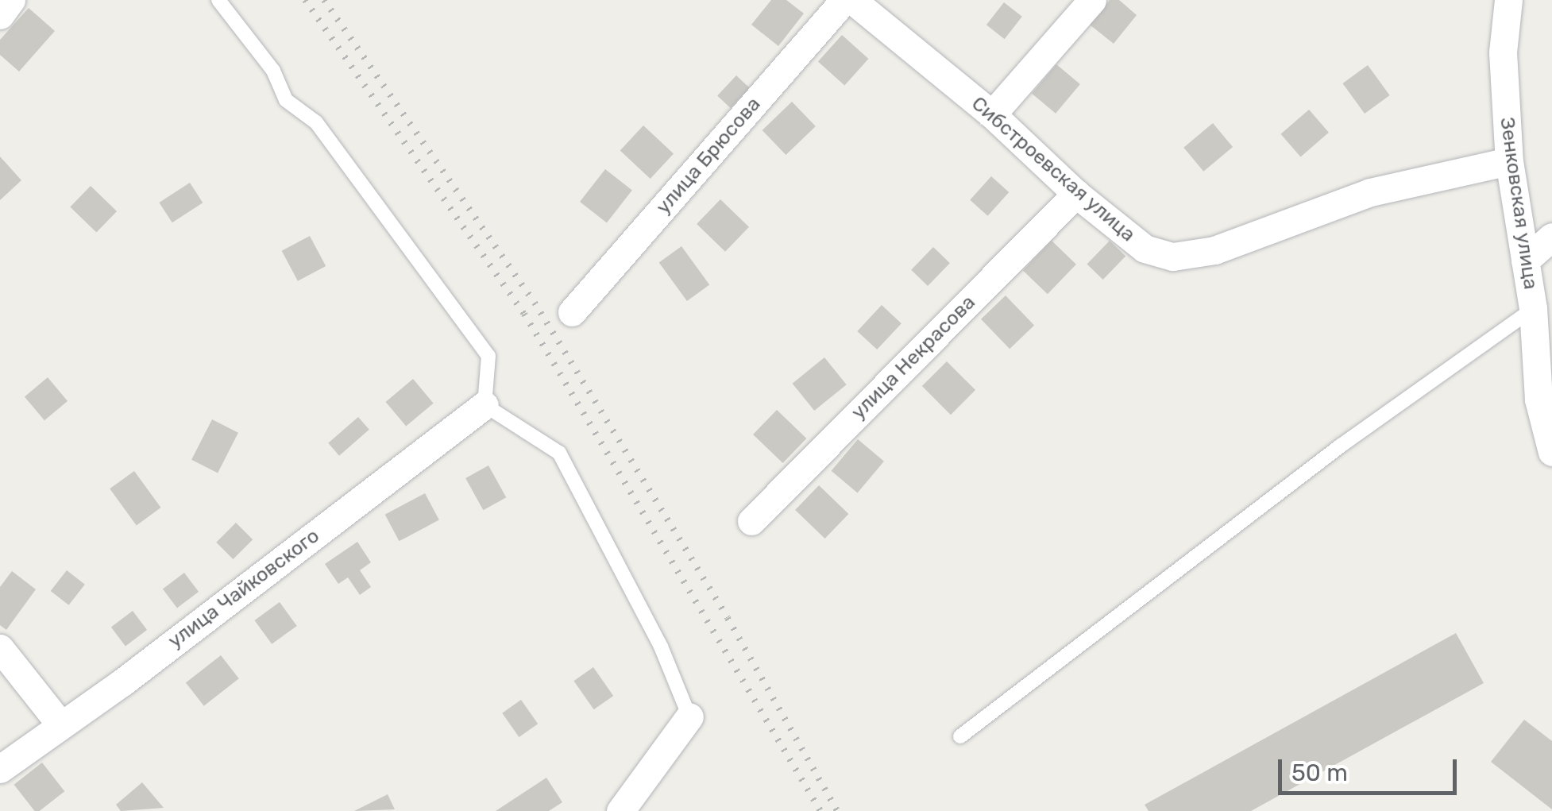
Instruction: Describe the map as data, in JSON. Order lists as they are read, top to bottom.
{
  "streets": {
    "street": [
      "улица Брюсова",
      "Сибстроевская улица",
      "Зенковская улица",
      "улица Некрасова",
      "улица Чайковского"
    ]
  },
  "crossings": [
    ["Сибстроевская улица", "Зенковская улица"],
    ["Сибстроевская улица", "улица Некрасова"]
  ],
  "scale_bar": "50 m"
}
